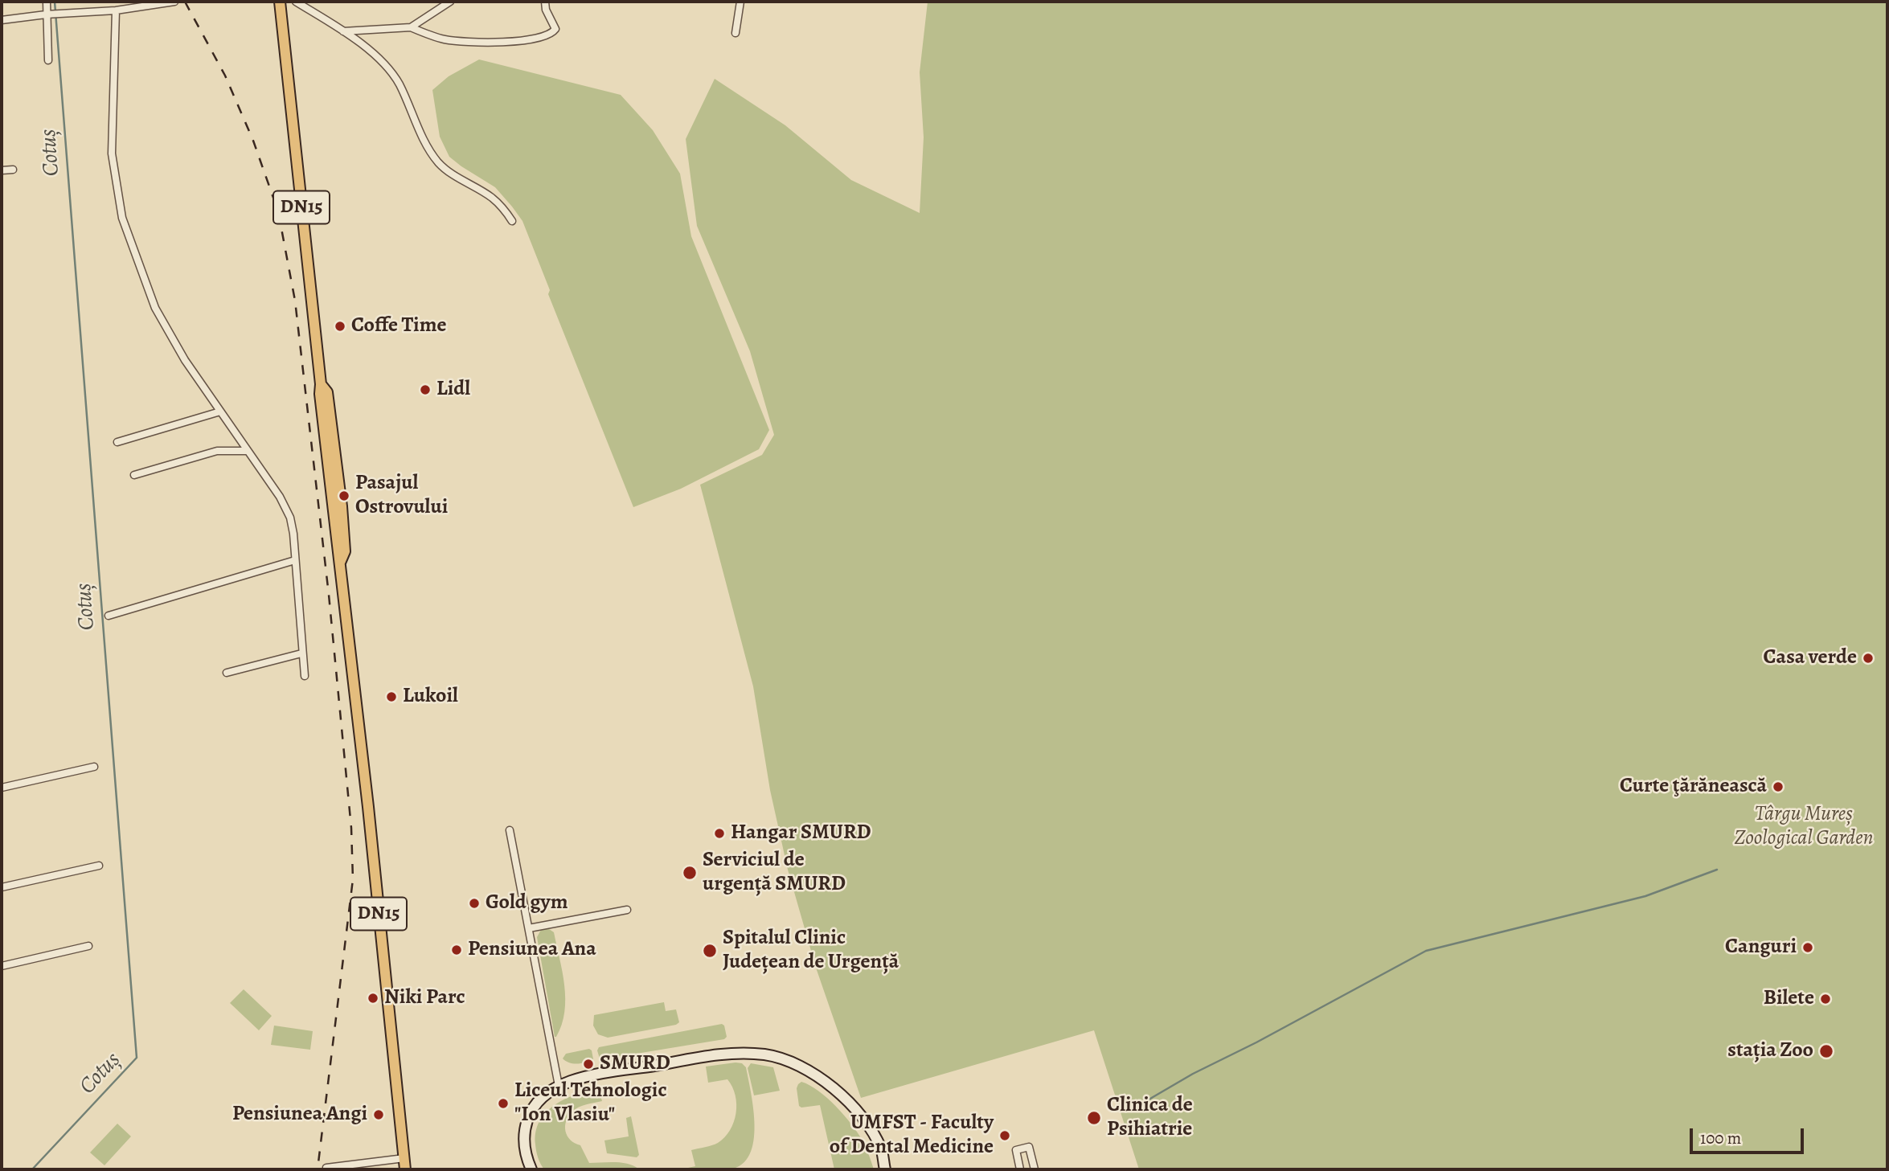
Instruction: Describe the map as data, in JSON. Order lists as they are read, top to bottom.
{
  "streets": {
    "main road": ["DN15"]
  },
  "water": ["Cotuș"],
  "parks": ["Târgu Mureș Zoological Garden"],
  "places": [
    "Coffe Time",
    "Lidl",
    "Pasajul Ostrovului",
    "Casa verde",
    "Lukoil",
    "Curte ţărănească",
    "Hangar SMURD",
    "Serviciul de urgență SMURD",
    "Gold gym",
    "Canguri",
    "Pensiunea Ana",
    "Spitalul Clinic Județean de Urgență",
    "Niki Parc",
    "Bilete",
    "stația Zoo",
    "SMURD",
    "Liceul Tehnologic \"Ion Vlasiu\"",
    "Pensiunea Angi",
    "Clinica de Psihiatrie",
    "UMFST - Faculty of Dental Medicine"
  ],
  "scale_bar": "100 m"
}
